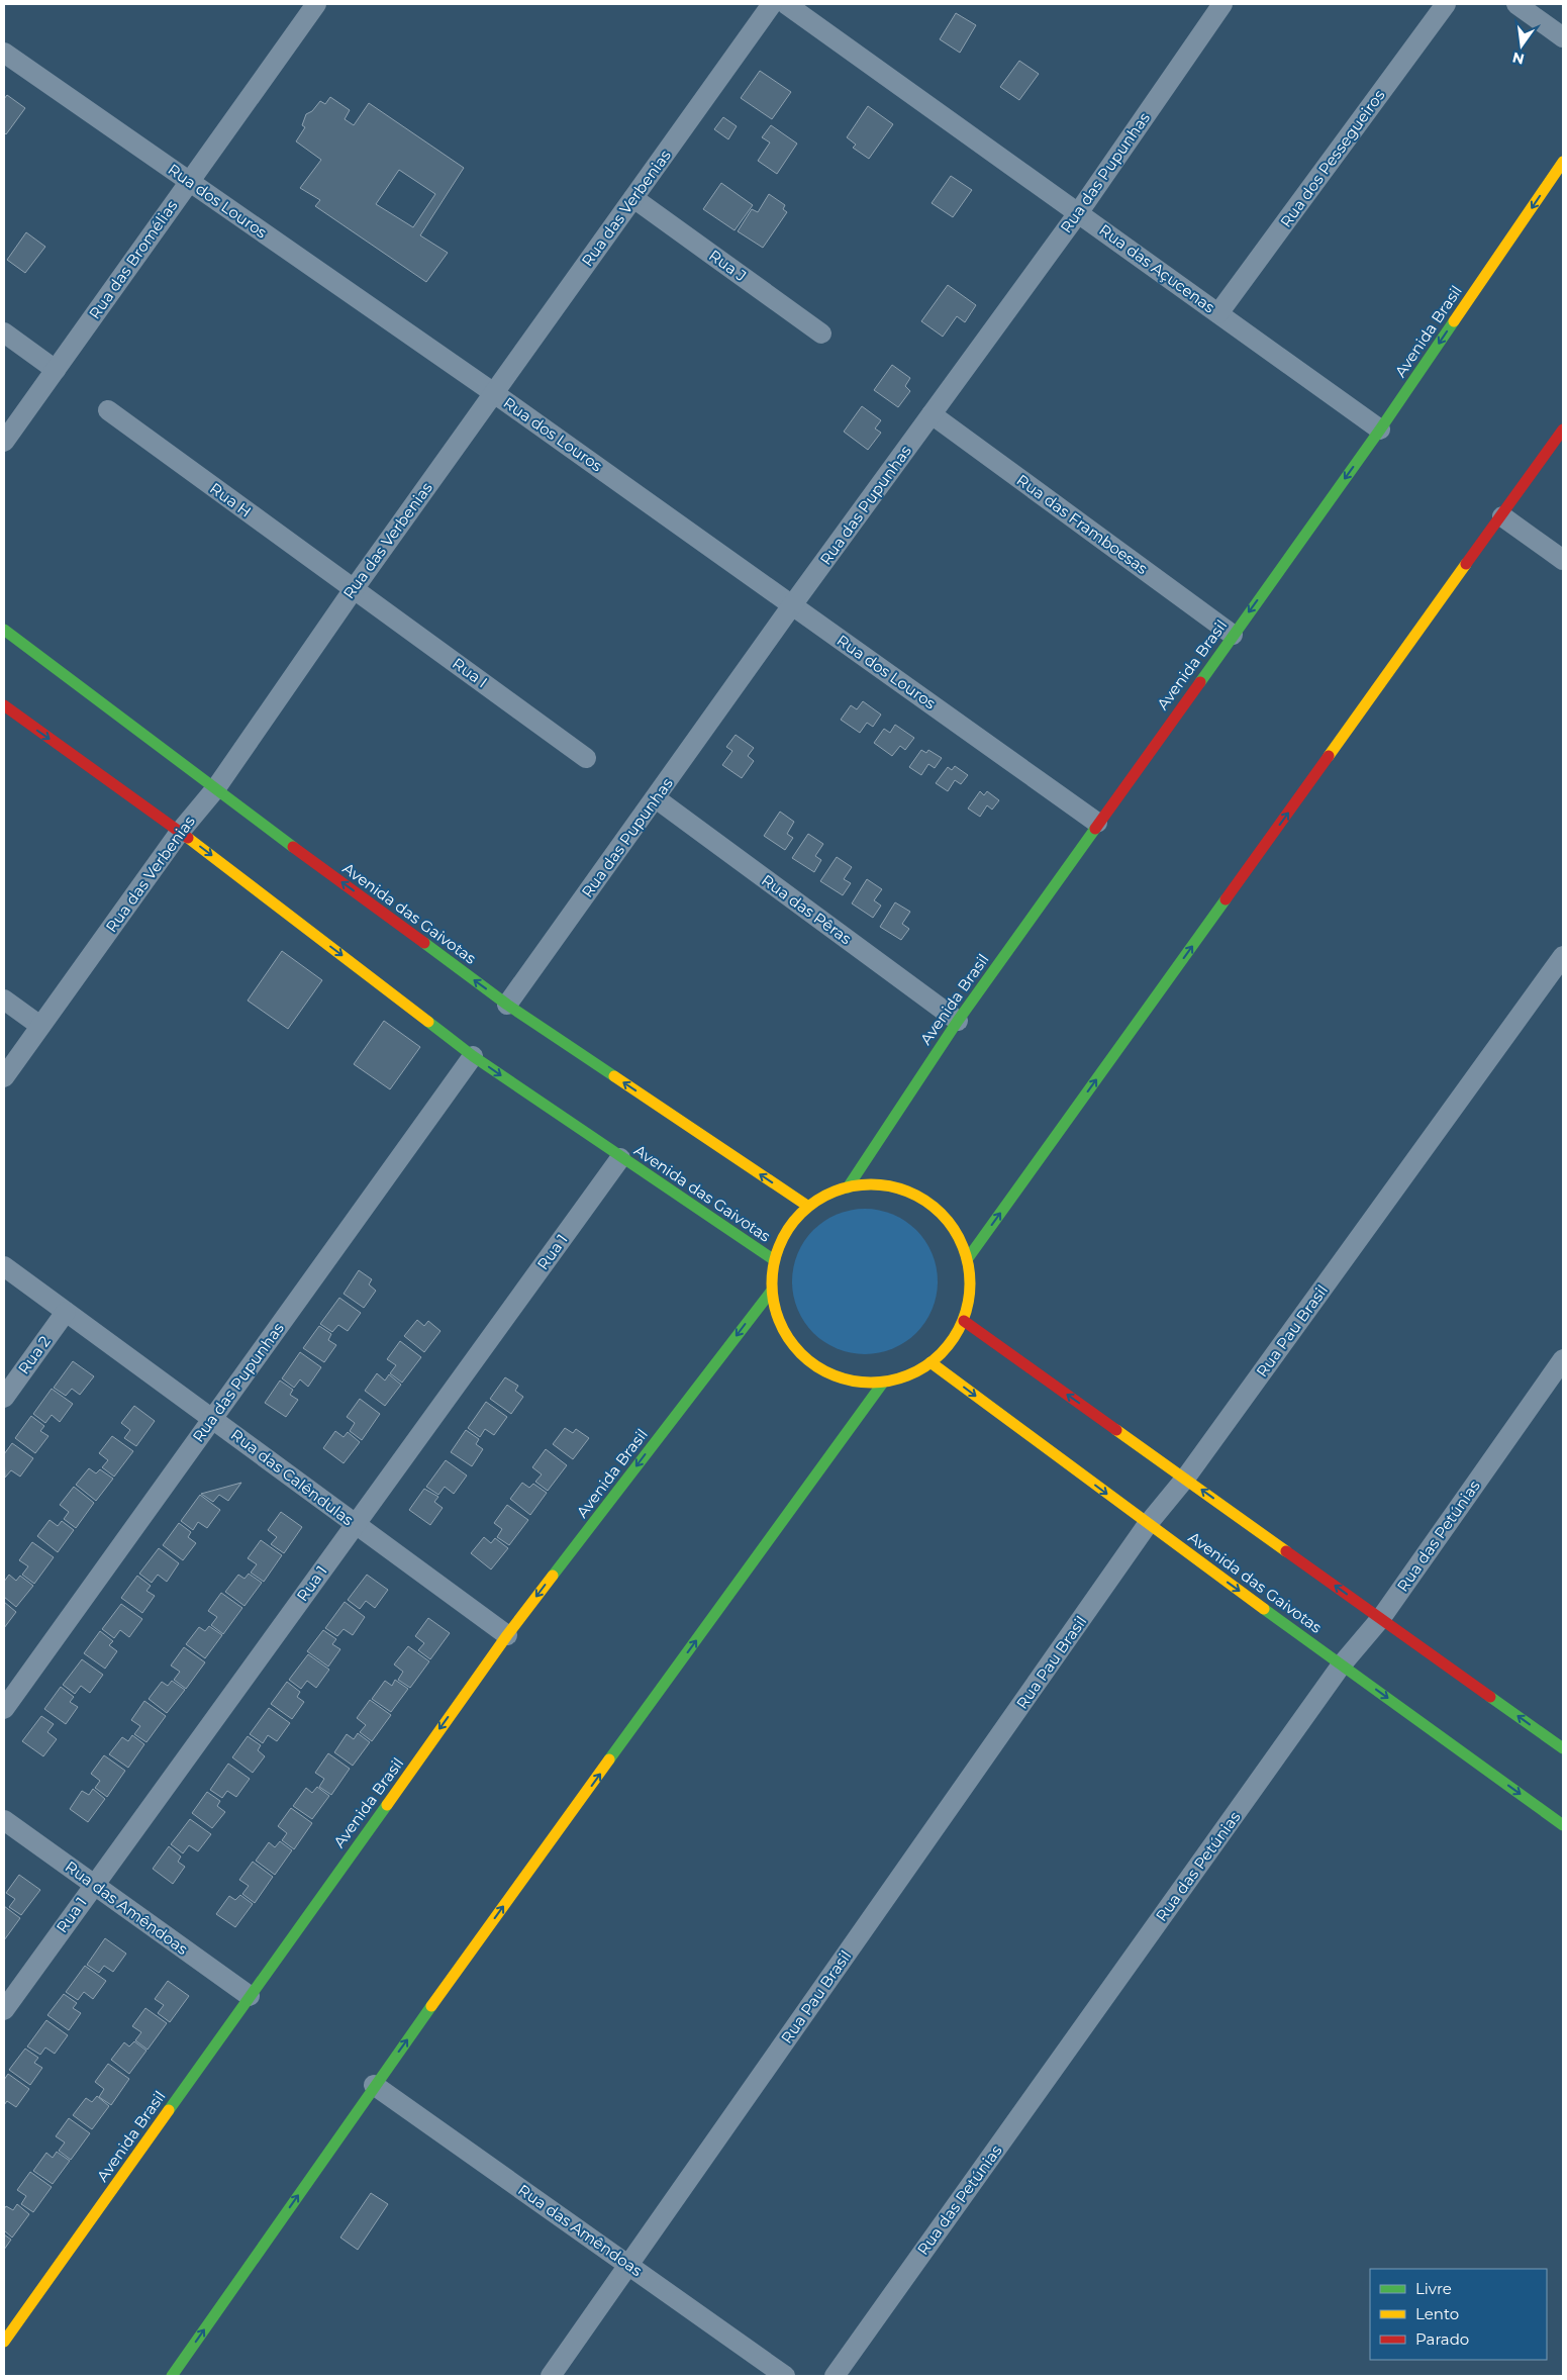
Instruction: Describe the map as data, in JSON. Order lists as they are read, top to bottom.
{
  "streets": {
    "street": [
      "Rua dos Pessegueiros",
      "Rua das Pupunhas",
      "Rua dos Louros",
      "Rua das Verbenias",
      "Rua das Bromélias",
      "Rua J",
      "Rua das Açucenas",
      "Avenida Brasil",
      "Rua H",
      "Rua das Framboesas",
      "Rua I",
      "Rua das Pêras",
      "Avenida das Gaivotas",
      "Rua 1",
      "Rua Pau Brasil",
      "Rua 2",
      "Rua das Calêndulas",
      "Rua das Petúnias",
      "Rua das Amêndoas"
    ]
  },
  "crossings": [
    ["Rua dos Pessegueiros", "Rua das Açucenas"],
    ["Rua das Pupunhas", "Rua dos Louros"],
    ["Rua das Pupunhas", "Rua das Açucenas"],
    ["Rua das Pupunhas", "Rua das Framboesas"],
    ["Rua das Pupunhas", "Rua das Pêras"],
    ["Rua das Pupunhas", "Avenida das Gaivotas"],
    ["Rua das Pupunhas", "Rua das Calêndulas"],
    ["Rua dos Louros", "Rua das Verbenias"],
    ["Rua dos Louros", "Rua das Bromélias"],
    ["Rua dos Louros", "Avenida Brasil"],
    ["Rua das Verbenias", "Rua J"],
    ["Rua das Verbenias", "Rua H"],
    ["Rua das Verbenias", "Rua I"],
    ["Rua das Verbenias", "Avenida das Gaivotas"],
    ["Rua das Açucenas", "Avenida Brasil"],
    ["Avenida Brasil", "Rua das Framboesas"],
    ["Avenida Brasil", "Rua das Pêras"],
    ["Avenida Brasil", "Rua das Calêndulas"],
    ["Avenida Brasil", "Rua das Amêndoas"],
    ["Rua H", "Rua I"],
    ["Avenida das Gaivotas", "Rua 1"],
    ["Avenida das Gaivotas", "Rua Pau Brasil"],
    ["Avenida das Gaivotas", "Rua das Petúnias"],
    ["Rua 1", "Rua das Calêndulas"],
    ["Rua 1", "Rua das Amêndoas"],
    ["Rua Pau Brasil", "Rua das Amêndoas"],
    ["Rua 2", "Rua das Calêndulas"]
  ],
  "one_way": ["Avenida Brasil"],
  "legend": ["Livre", "Lento", "Parado"],
  "north": "bottom"
}
